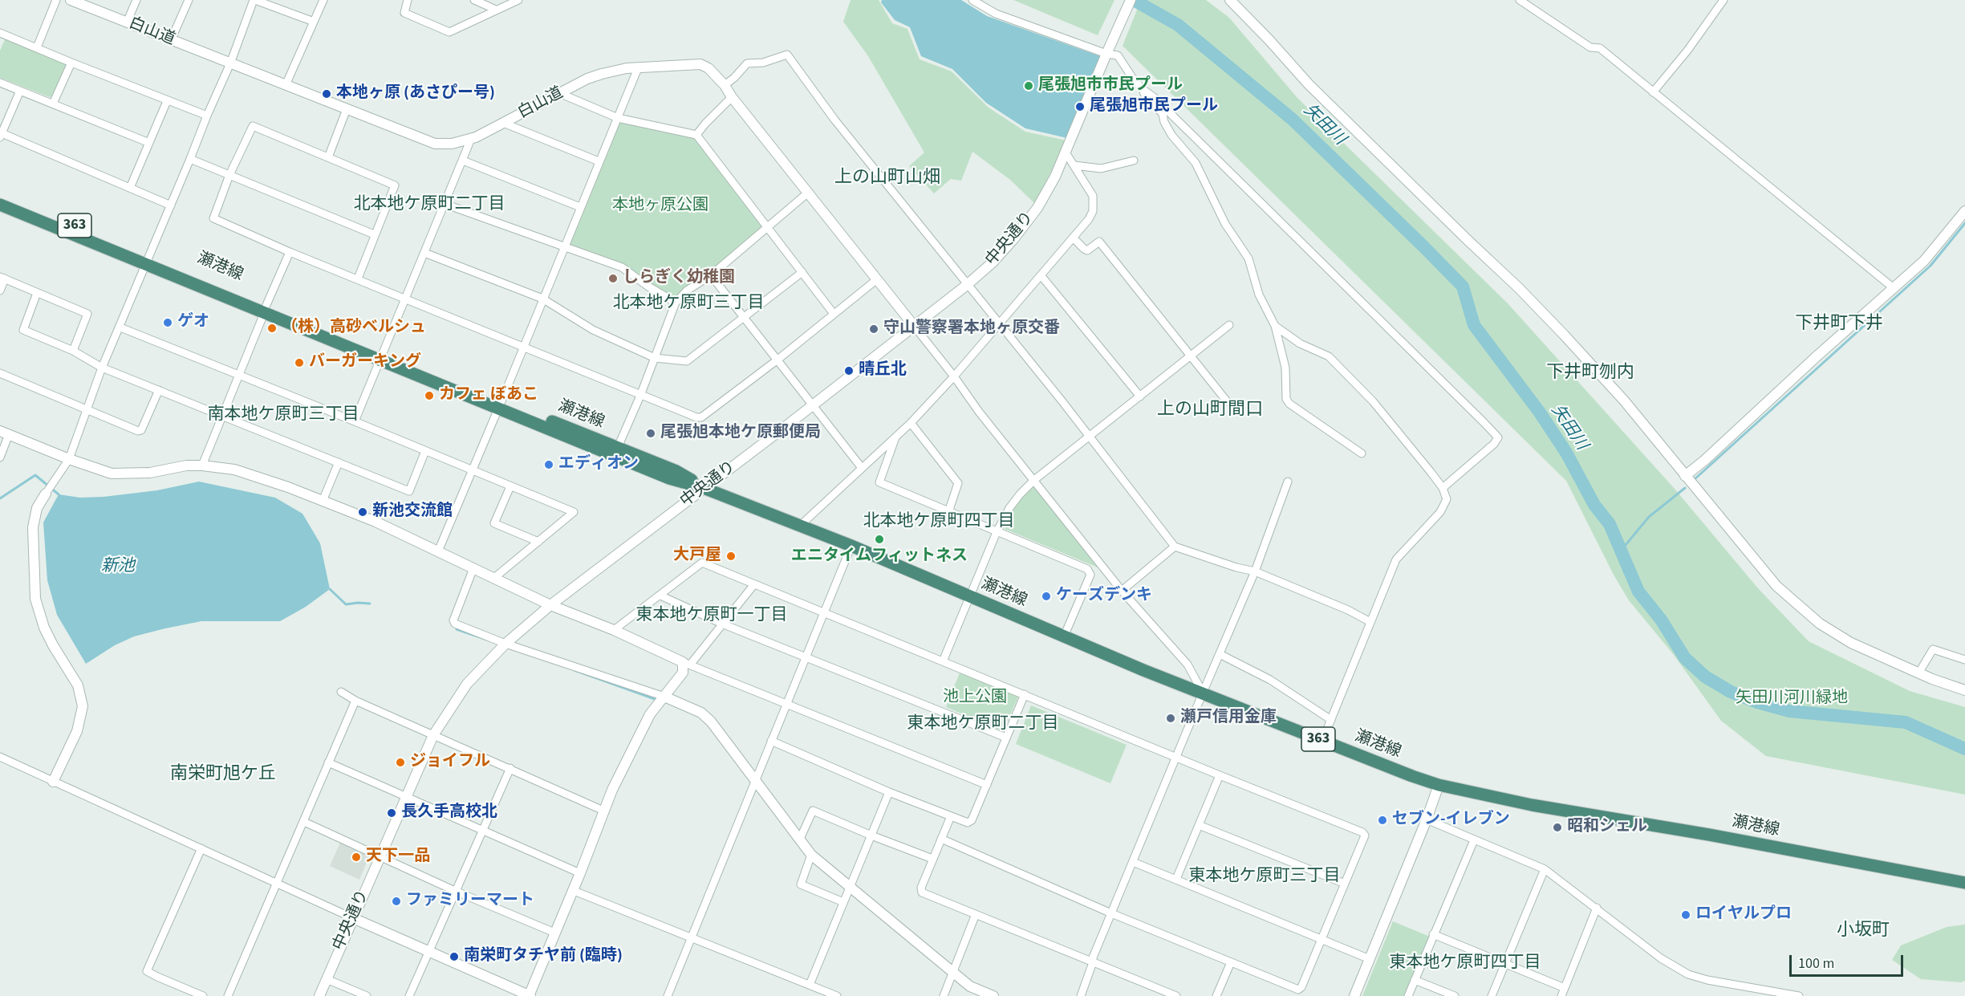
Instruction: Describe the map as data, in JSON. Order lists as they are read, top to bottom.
{
  "streets": {
    "highway": ["363", "瀬港線"],
    "street": ["白山道", "中央通り"]
  },
  "crossings": [
    ["白山道", "中央通り"],
    ["363", "瀬港線"],
    ["中央通り", "瀬港線"]
  ],
  "districts": [
    "上の山町山畑",
    "北本地ケ原町二丁目",
    "北本地ケ原町三丁目",
    "下井町下井",
    "下井町刎内",
    "上の山町間口",
    "南本地ケ原町三丁目",
    "北本地ケ原町四丁目",
    "東本地ケ原町一丁目",
    "東本地ケ原町二丁目",
    "南栄町旭ケ丘",
    "東本地ケ原町三丁目",
    "小坂町",
    "東本地ケ原町四丁目"
  ],
  "water": ["矢田川", "新池"],
  "parks": ["本地ヶ原公園", "池上公園", "矢田川河川緑地"],
  "places": [
    "尾張旭市市民プール",
    "本地ヶ原 (あさぴー号)",
    "尾張旭市民プール",
    "しらぎく幼稚園",
    "ゲオ",
    "（株）高砂ベルシュ",
    "守山警察署本地ヶ原交番",
    "バーガーキング",
    "晴丘北",
    "カフェ ぼあこ",
    "尾張旭本地ケ原郵便局",
    "エディオン",
    "新池交流館",
    "エニタイムフィットネス",
    "大戸屋",
    "ケーズデンキ",
    "瀬戸信用金庫",
    "ジョイフル",
    "長久手高校北",
    "セブン-イレブン",
    "昭和シェル",
    "天下一品",
    "ファミリーマート",
    "ロイヤルプロ",
    "南栄町タチヤ前 (臨時)"
  ],
  "scale_bar": "100 m"
}
